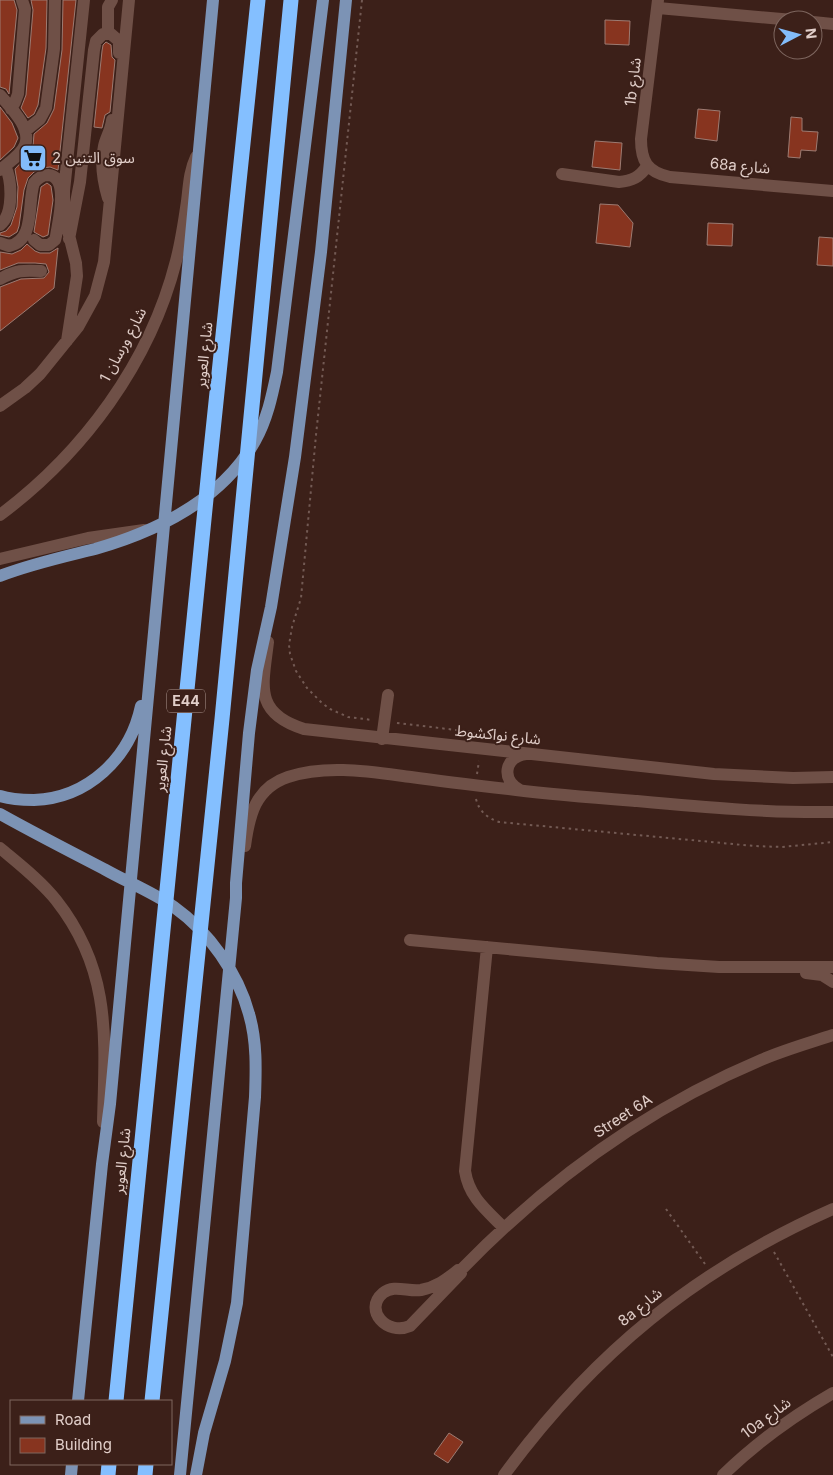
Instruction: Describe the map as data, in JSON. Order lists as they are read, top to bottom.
{
  "streets": {
    "highway": ["شارع العوير", "E44"],
    "street": [
      "1b شارع",
      "68a شارع",
      "شارع ورسان 1",
      "شارع نواكشوط",
      "Street 6A",
      "8a شارع",
      "10a شارع"
    ]
  },
  "crossings": [
    ["1b شارع", "68a شارع"]
  ],
  "places": {
    "supermarket": ["سوق التنين 2"]
  },
  "legend": ["Road", "Building"],
  "north": "right"
}
